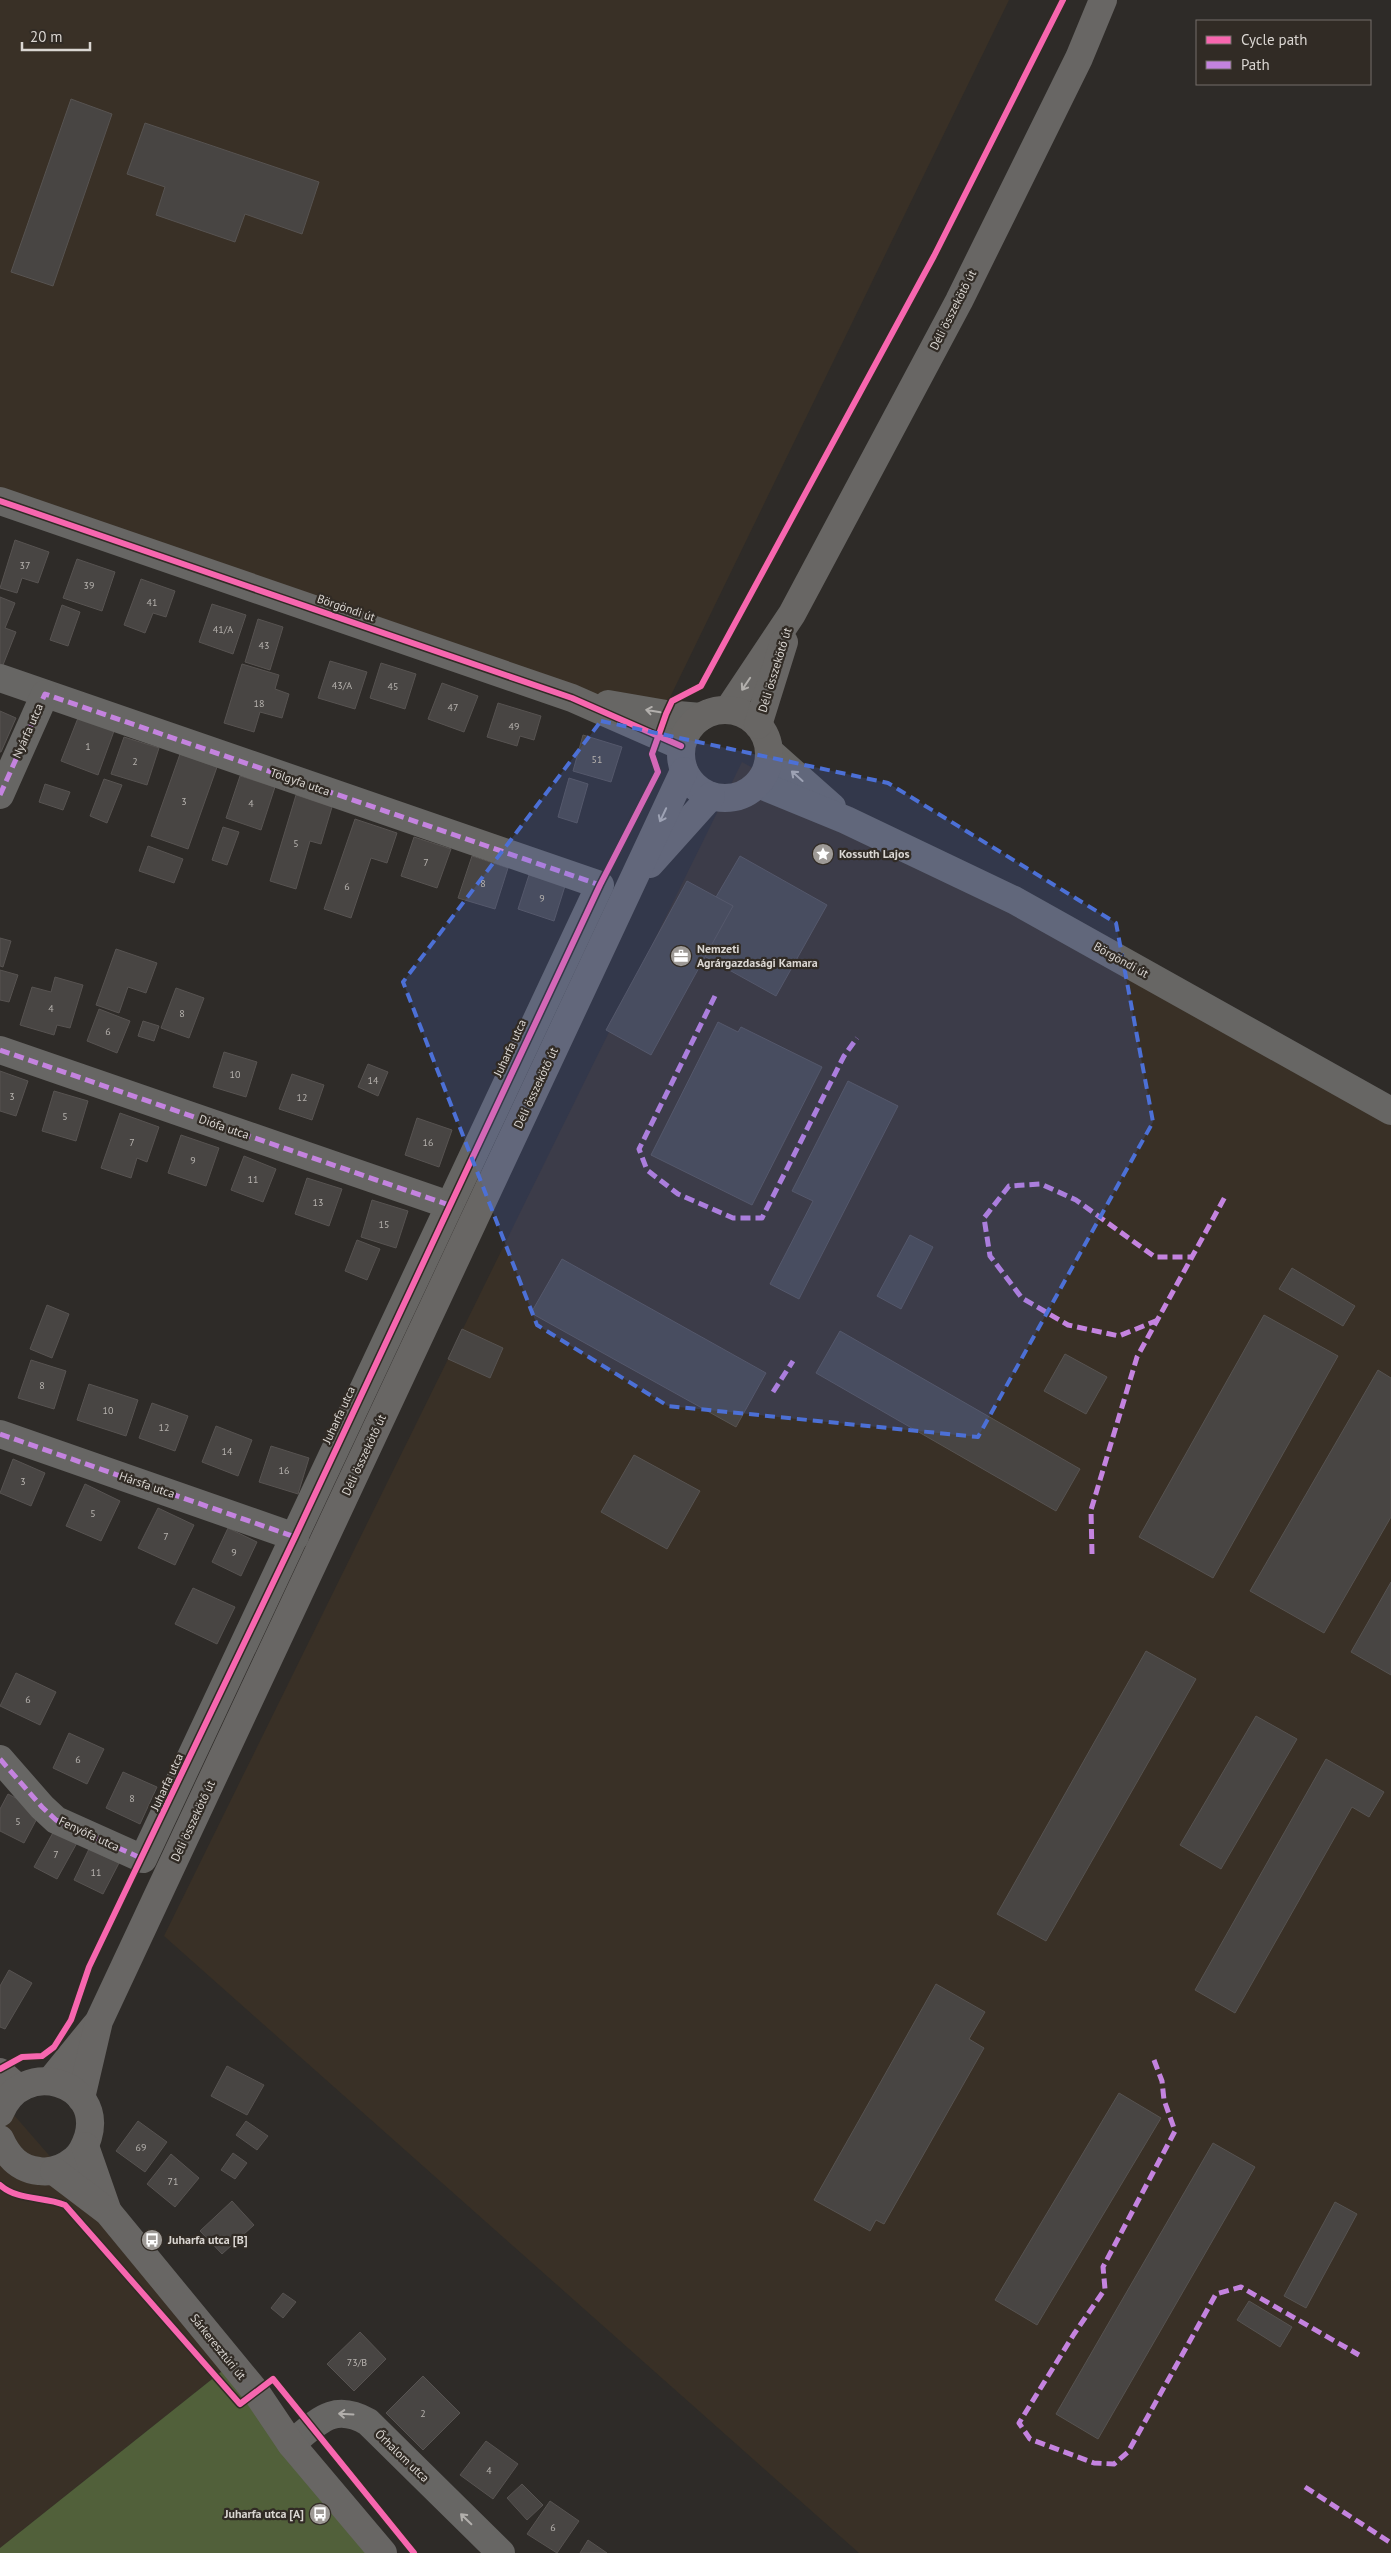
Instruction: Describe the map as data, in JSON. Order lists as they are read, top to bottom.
{
  "streets": {
    "main road": ["Déli összekötő út", "Sárkeresztúri út"],
    "street": [
      "Börgöndi út",
      "Nyárfa utca",
      "Tölgyfa utca",
      "Juharfa utca",
      "Diófa utca",
      "Hársfa utca",
      "Fenyőfa utca",
      "Őrhalom utca"
    ]
  },
  "crossings": [
    ["Déli összekötő út", "Börgöndi út"],
    ["Nyárfa utca", "Tölgyfa utca"],
    ["Tölgyfa utca", "Juharfa utca"],
    ["Juharfa utca", "Diófa utca"],
    ["Juharfa utca", "Hársfa utca"],
    ["Juharfa utca", "Fenyőfa utca"],
    ["Sárkeresztúri út", "Őrhalom utca"]
  ],
  "one_way": ["Őrhalom utca"],
  "places": {
    "place": ["Kossuth Lajos"],
    "office": ["Nemzeti Agrárgazdasági Kamara"],
    "bus stop": ["Juharfa utca [B]", "Juharfa utca [A]"]
  },
  "house_numbers": [
    "37",
    "39",
    "41",
    "41/A",
    "43",
    "43/A",
    "45",
    "18",
    "47",
    "49",
    "1",
    "51",
    "2",
    "3",
    "4",
    "5",
    "7",
    "8",
    "6",
    "9",
    "4",
    "8",
    "6",
    "10",
    "14",
    "3",
    "12",
    "5",
    "7",
    "16",
    "9",
    "11",
    "13",
    "15",
    "8",
    "10",
    "12",
    "14",
    "16",
    "3",
    "5",
    "7",
    "9",
    "6",
    "6",
    "8",
    "5",
    "7",
    "11",
    "69",
    "71",
    "73/B",
    "2",
    "4",
    "6"
  ],
  "legend": ["Cycle path", "Path"],
  "scale_bar": "20 m"
}
